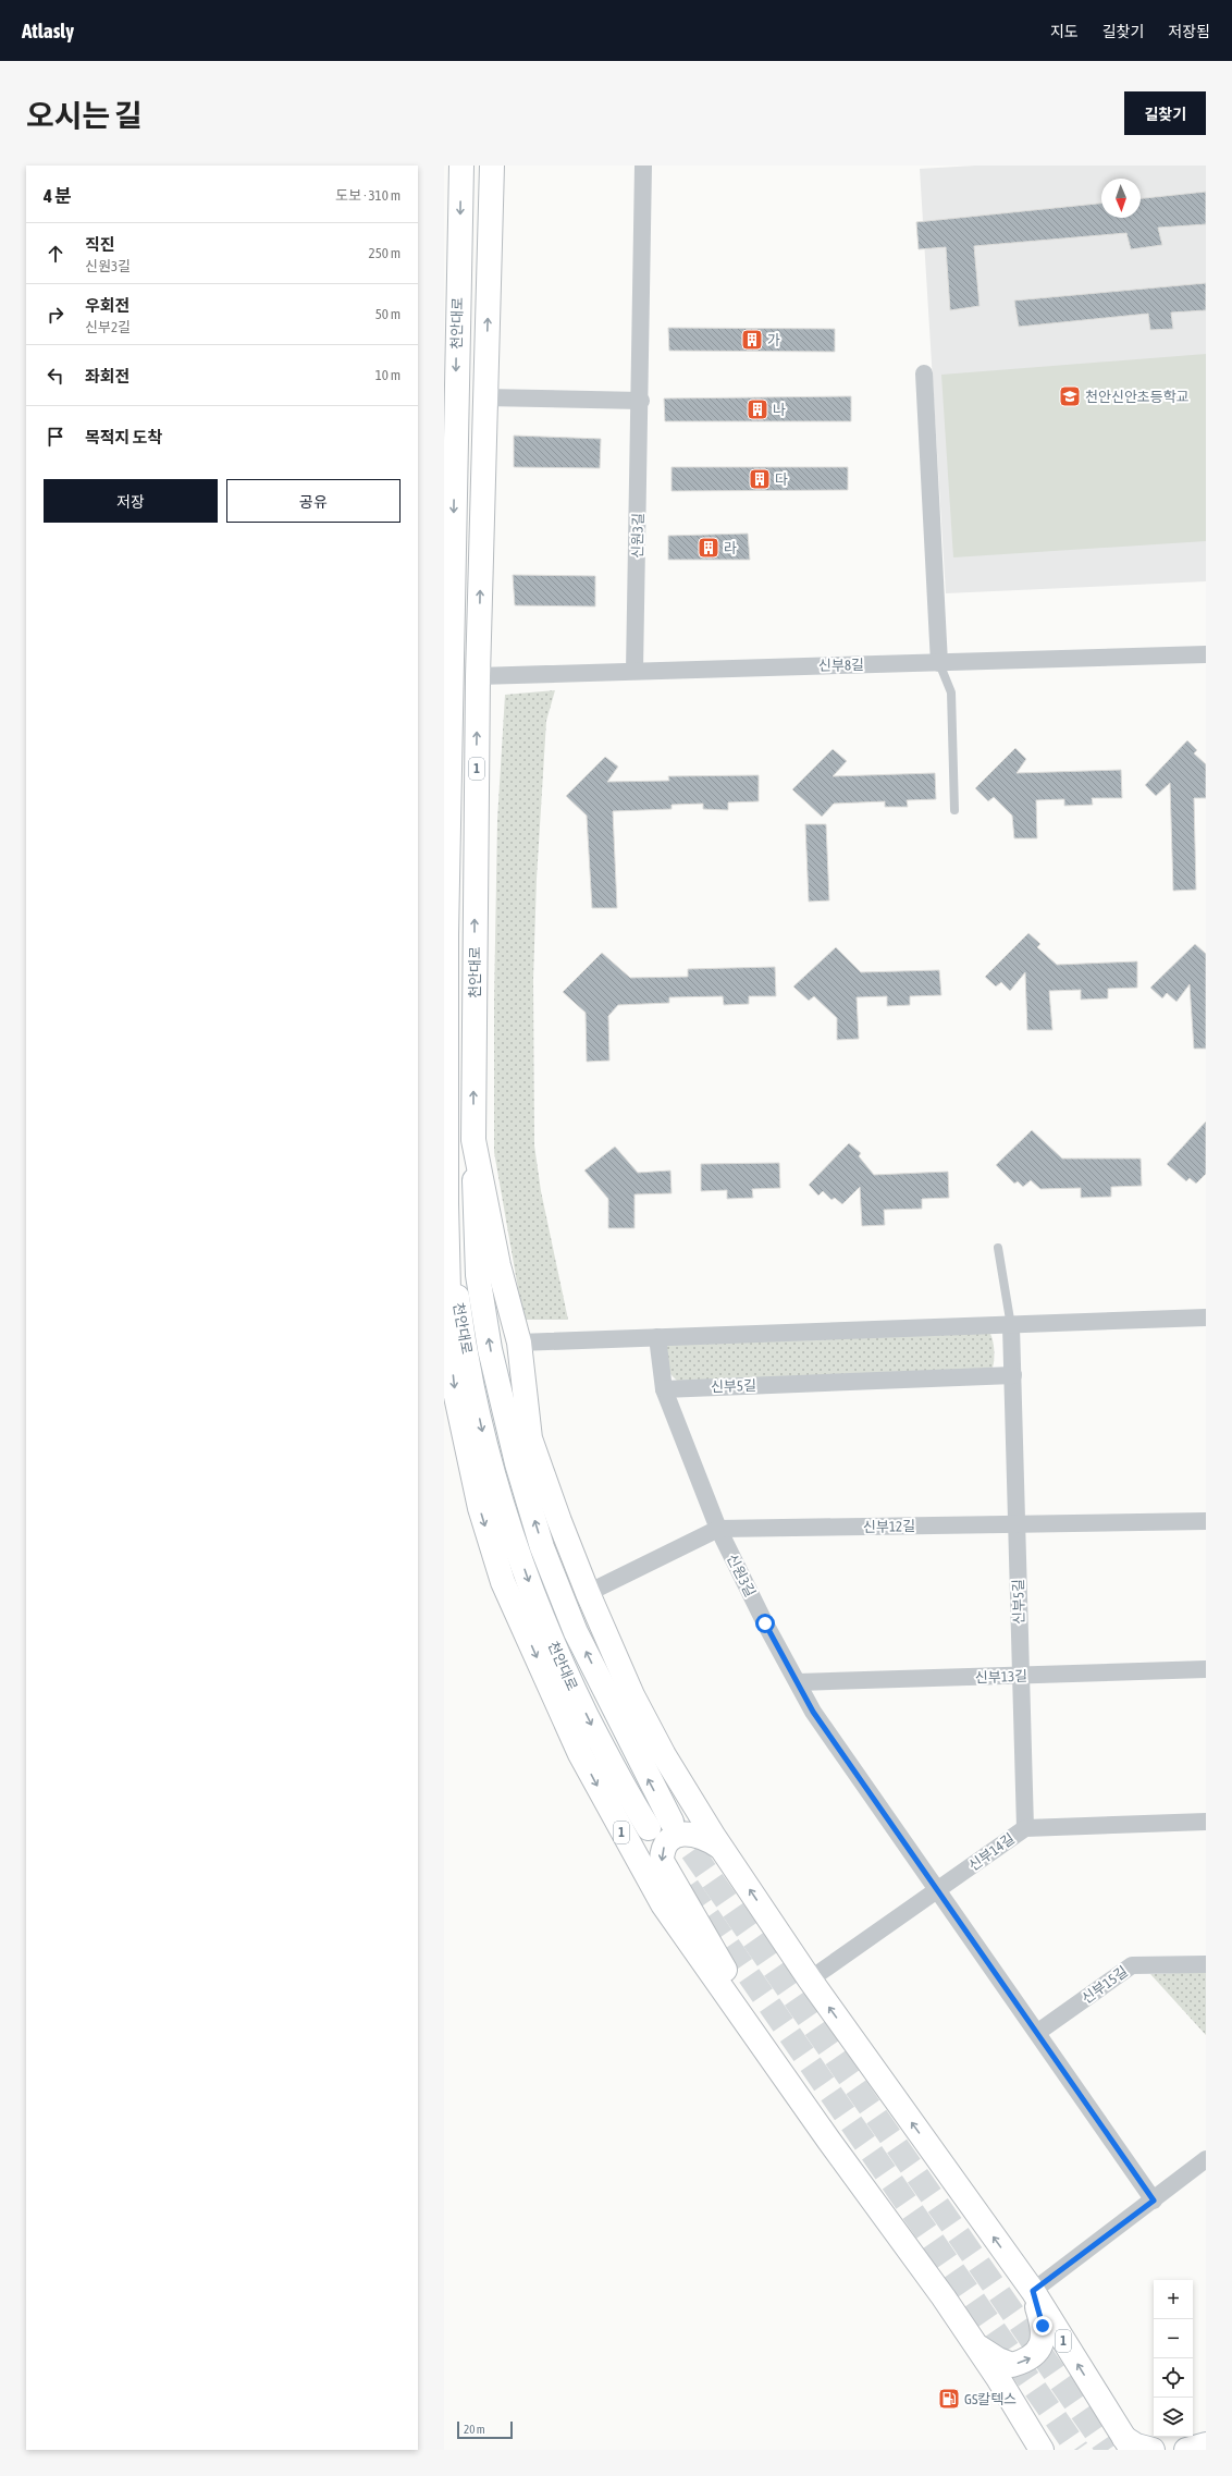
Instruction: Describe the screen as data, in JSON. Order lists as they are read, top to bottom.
{
  "streets": {
    "main road": ["천안대로", "1"],
    "street": [
      "신원3길",
      "신부8길",
      "신부5길",
      "신부12길",
      "신부13길",
      "신부14길",
      "신부15길"
    ]
  },
  "crossings": [
    ["천안대로", "신부8길"],
    ["천안대로", "1"],
    ["신원3길", "신부8길"],
    ["신원3길", "신부5길"],
    ["신원3길", "신부12길"],
    ["신원3길", "신부13길"],
    ["신원3길", "신부14길"],
    ["신원3길", "신부15길"],
    ["1", "신부12길"],
    ["1", "신부14길"],
    ["신부5길", "신부12길"],
    ["신부5길", "신부13길"],
    ["신부5길", "신부14길"]
  ],
  "places": {
    "building": [
      "가",
      "나",
      "다",
      "라"
    ],
    "school or university": ["천안신안초등학교"],
    "fuel station": ["GS칼텍스"]
  },
  "scale_bar": "20 m",
  "north": "bottom",
  "page": {
    "header": "Atlasly",
    "nav": ["지도", "길찾기", "저장됨"],
    "title": "오시는 길",
    "buttons": [
      "길찾기",
      ["저장", "공유"]
    ],
    "heading": ["4 분", "도보 · 310 m"],
    "list": [
      ["직진", "신원3길", "250 m"],
      ["우회전", "신부2길", "50 m"],
      ["좌회전", "10 m"],
      "목적지 도착"
    ],
    "map_buttons": ["+", "−"],
    "scale": "20 m"
  }
}
